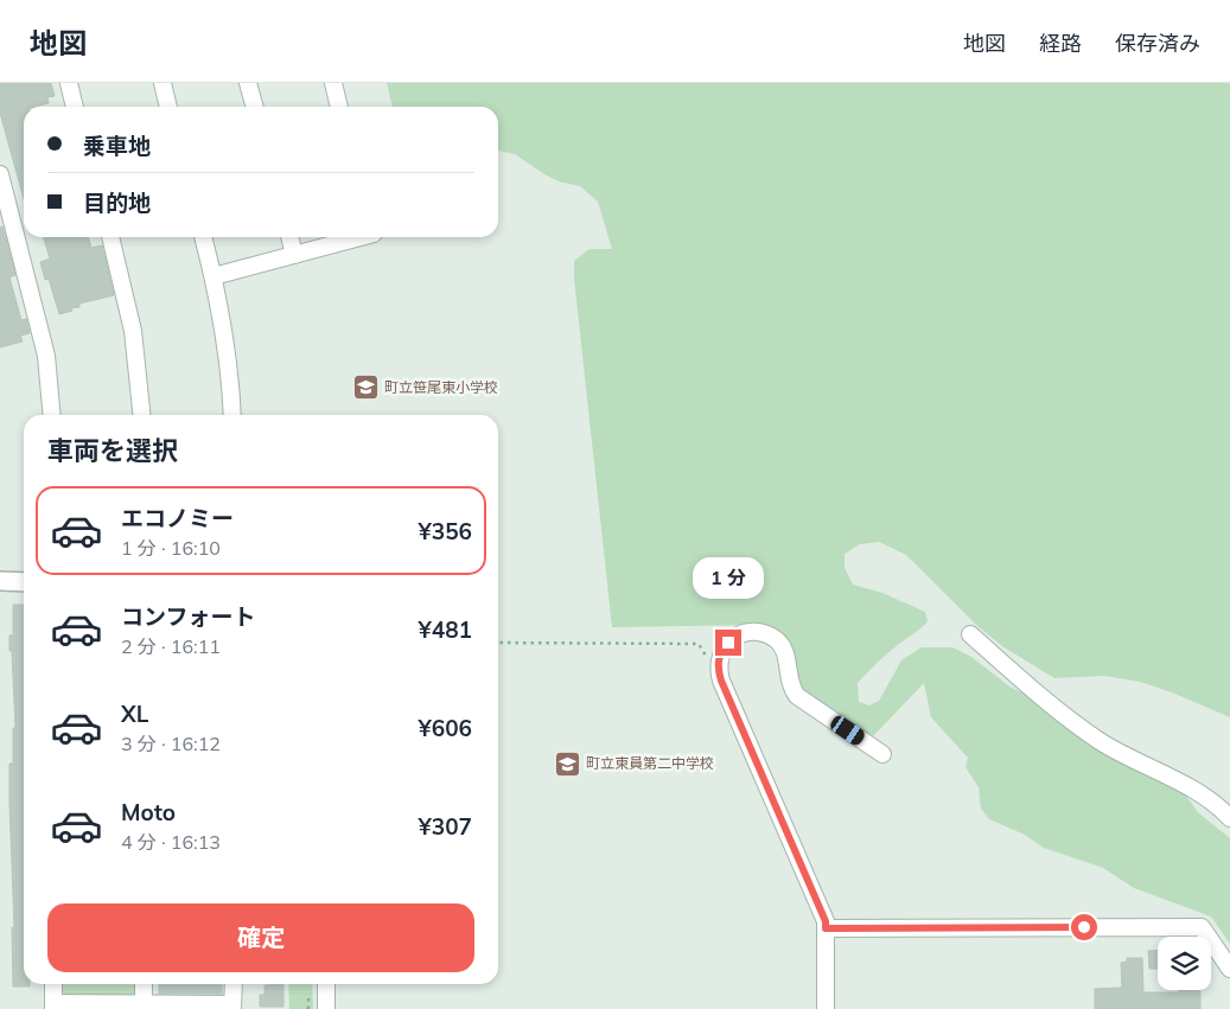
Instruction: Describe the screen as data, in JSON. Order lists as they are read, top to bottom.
{
  "places": {
    "school or university": ["町立笹尾東小学校", "町立東員第二中学校"]
  },
  "page": {
    "header": "地図",
    "nav": ["地図", "経路", "保存済み"],
    "banner": ["乗車地", "目的地"],
    "heading": "車両を選択",
    "list": [
      {
        "name": "エコノミー",
        "note": "1 分 · 16:10",
        "value": "¥356"
      },
      {
        "name": "コンフォート",
        "note": "2 分 · 16:11",
        "value": "¥481"
      },
      {
        "name": "XL",
        "note": "3 分 · 16:12",
        "value": "¥606"
      },
      {
        "name": "Moto",
        "note": "4 分 · 16:13",
        "value": "¥307"
      }
    ],
    "bubble": "1 分",
    "buttons": "確定"
  }
}
